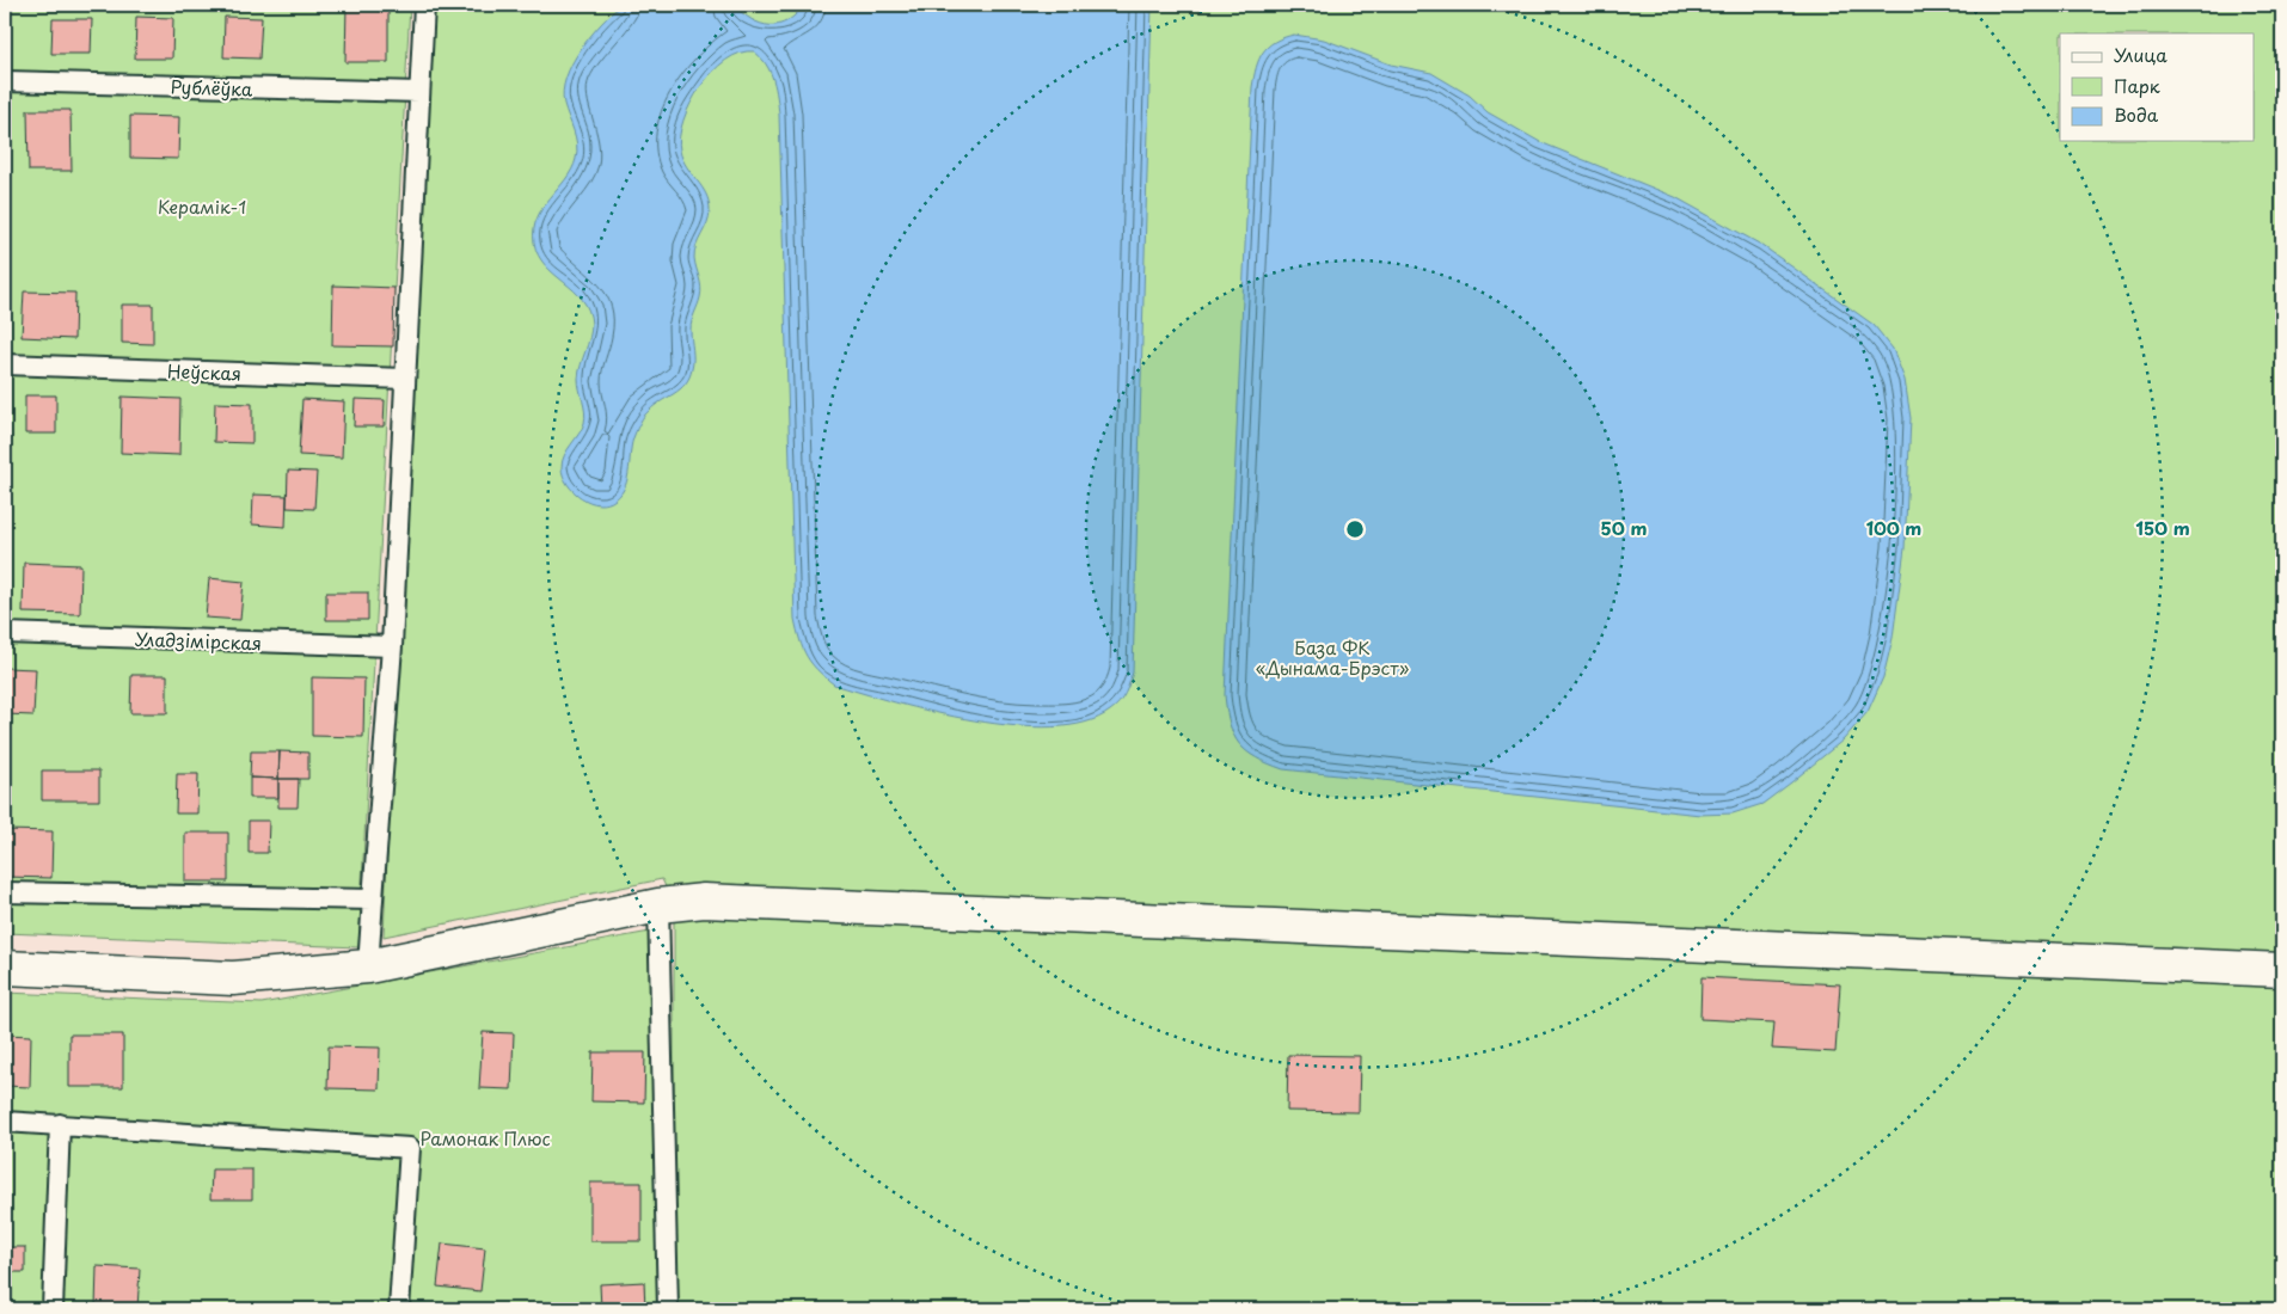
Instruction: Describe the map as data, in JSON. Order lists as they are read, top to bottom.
{
  "streets": {
    "lane": ["Рублёўка", "Неўская", "Уладзімірская"]
  },
  "parks": ["Керамік-1", "База ФК «Дынама-Брэст»", "Рамонак Плюс"],
  "legend": ["Улица", "Парк", "Вода"],
  "rings": ["50 m", "100 m", "150 m"]
}
